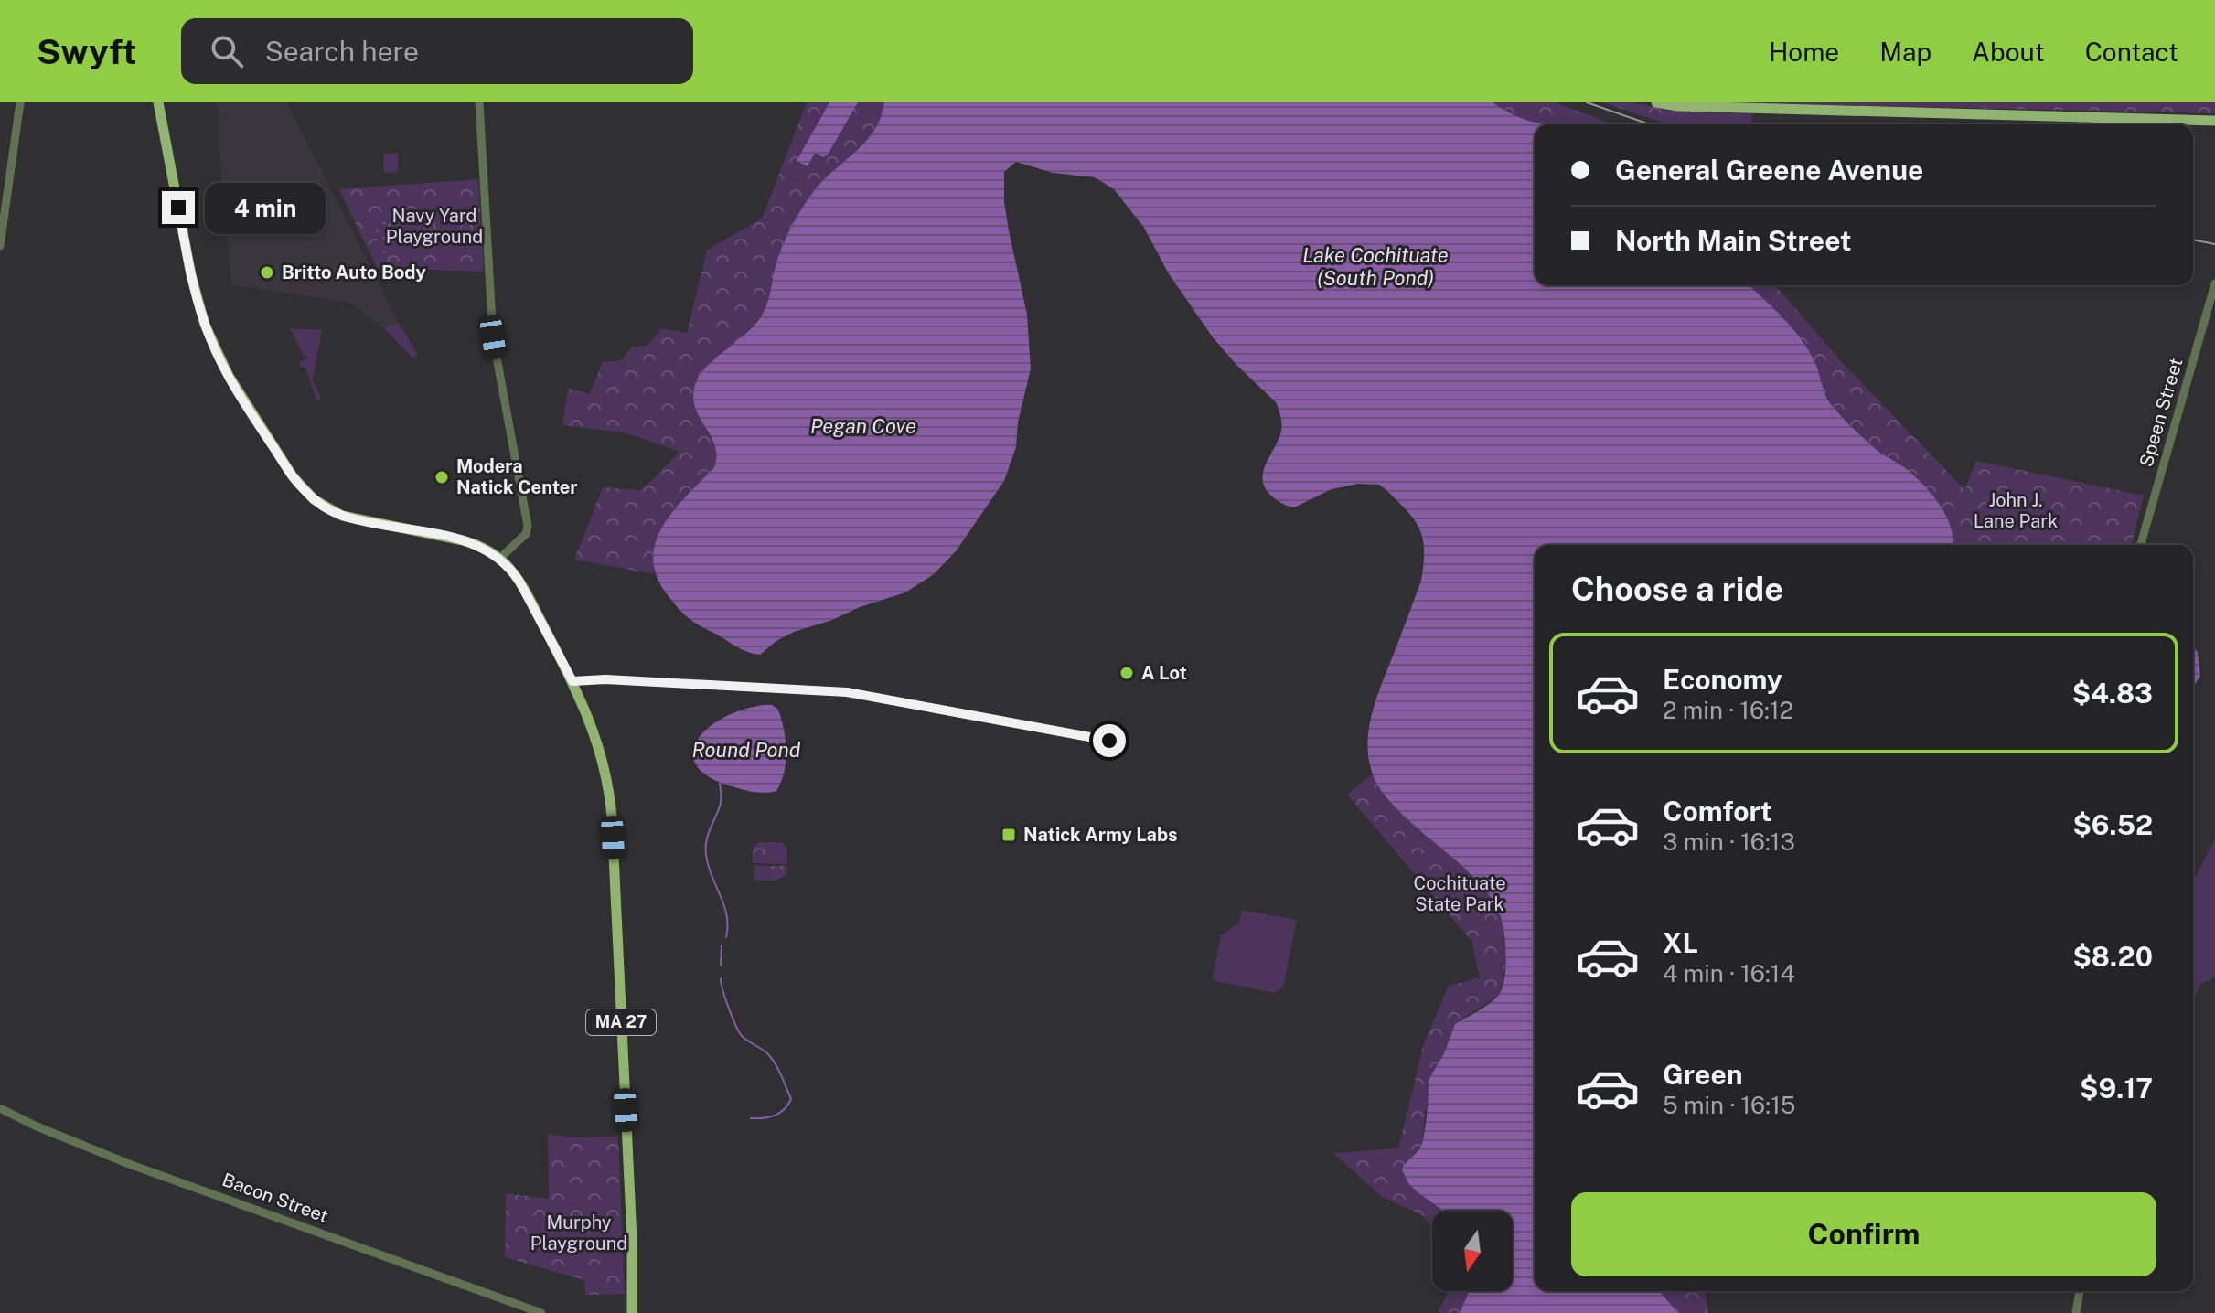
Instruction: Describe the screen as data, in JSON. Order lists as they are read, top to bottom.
{
  "streets": {
    "main road": ["MA 27"],
    "street": ["Speen Street", "Bacon Street"]
  },
  "water": ["Lake Cochituate (South Pond)", "Pegan Cove", "Round Pond"],
  "parks": [
    "Navy Yard Playground",
    "John J. Lane Park",
    "Cochituate State Park",
    "Murphy Playground"
  ],
  "places": {
    "other": ["Britto Auto Body", "Modera Natick Center", "A Lot"],
    "transit": ["Natick Army Labs"]
  },
  "north": "bottom",
  "page": {
    "header": "Swyft",
    "search": "Search here",
    "nav": [
      "Home",
      "Map",
      "About",
      "Contact"
    ],
    "banner": ["General Greene Avenue", "North Main Street"],
    "bubble": "4 min",
    "heading": "Choose a ride",
    "list": [
      {
        "name": "Economy",
        "note": "2 min · 16:12",
        "value": "$4.83"
      },
      {
        "name": "Comfort",
        "note": "3 min · 16:13",
        "value": "$6.52"
      },
      {
        "name": "XL",
        "note": "4 min · 16:14",
        "value": "$8.20"
      },
      {
        "name": "Green",
        "note": "5 min · 16:15",
        "value": "$9.17"
      }
    ],
    "buttons": "Confirm"
  }
}
